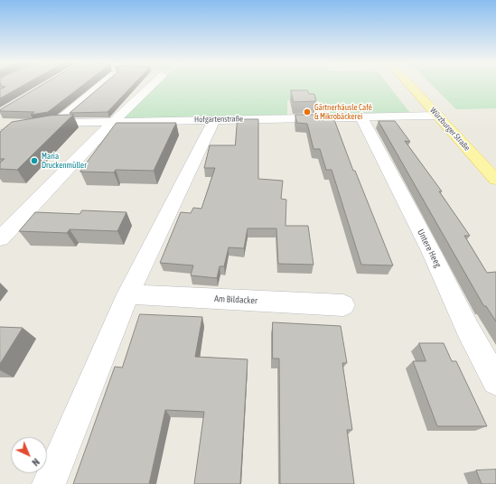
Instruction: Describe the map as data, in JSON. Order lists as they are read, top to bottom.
{
  "streets": {
    "main road": ["Würzburger Straße"],
    "street": ["Hofgartenstraße", "Untere Heeg", "Am Bildacker"]
  },
  "crossings": [
    ["Hofgartenstraße", "Würzburger Straße"],
    ["Hofgartenstraße", "Untere Heeg"]
  ],
  "places": ["Gärtnerhäusle Café & Mikrobäckerei", "Maria Druckenmüller"],
  "north": "bottom right"
}
